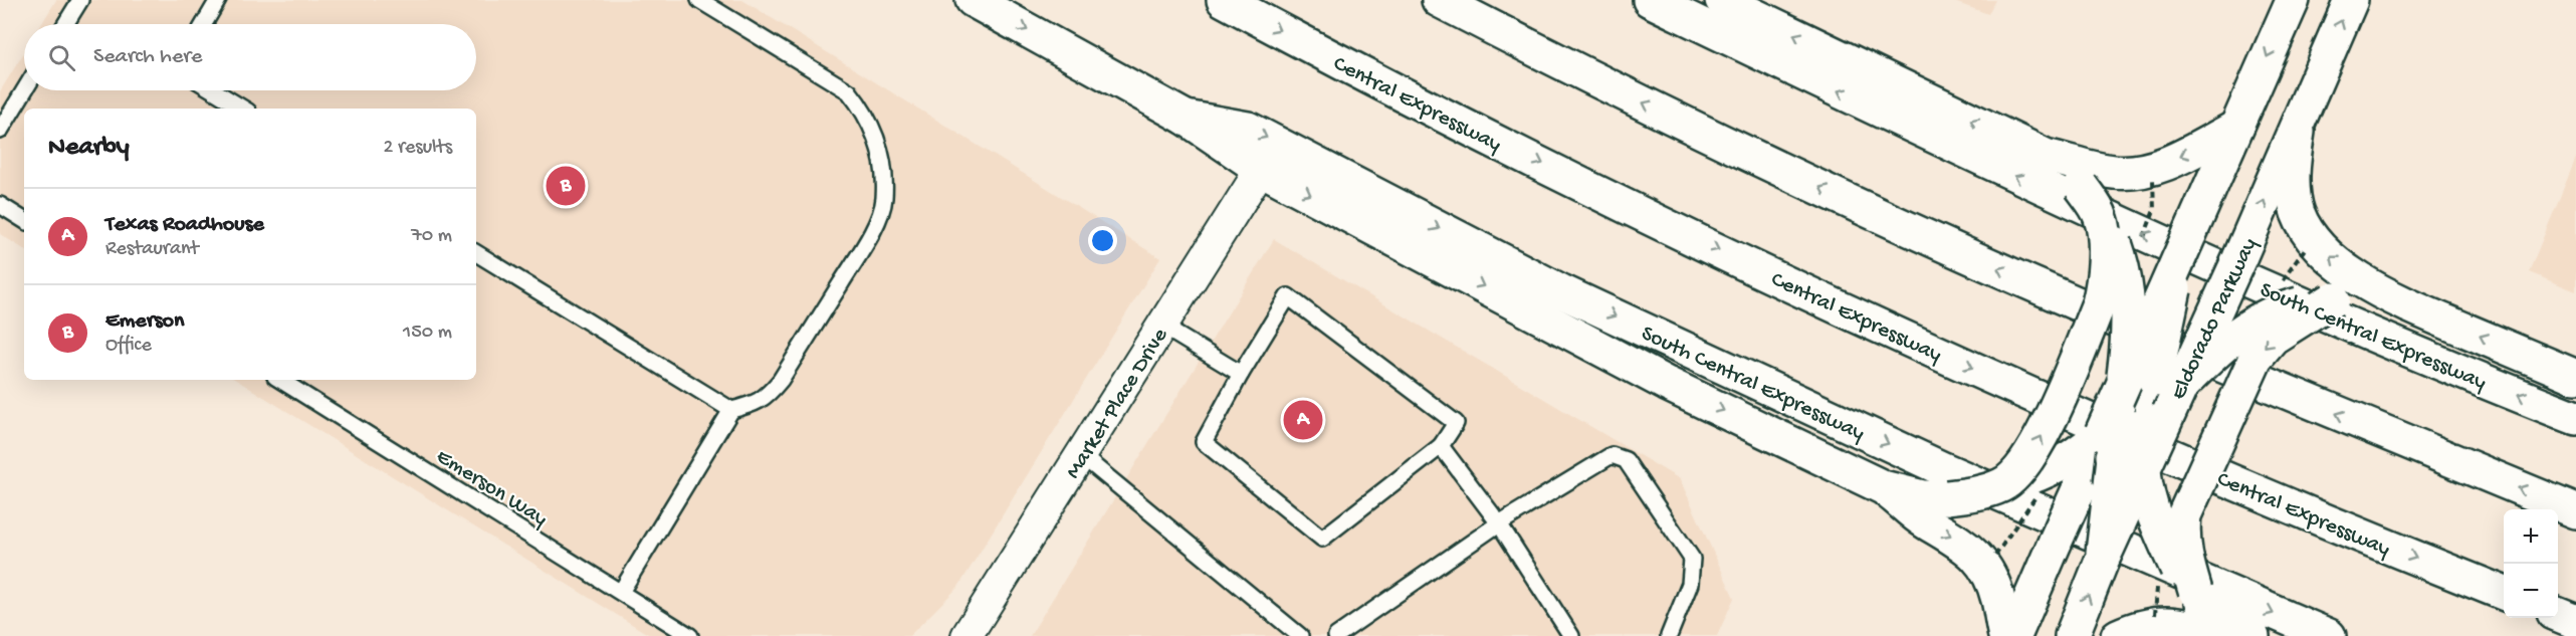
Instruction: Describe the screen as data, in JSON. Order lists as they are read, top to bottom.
{
  "streets": {
    "main road": ["Central Expressway", "Eldorado Parkway", "South Central Expressway"],
    "street": ["Market Place Drive"],
    "lane": ["Emerson Way"]
  },
  "crossings": [
    ["South Central Expressway", "Market Place Drive"]
  ],
  "page": {
    "search": "Search here",
    "heading": ["Nearby", "2 results"],
    "pins": ["B", "A"],
    "list": [
      {
        "mark": "A",
        "name": "Texas Roadhouse",
        "note": "Restaurant",
        "value": "70 m"
      },
      {
        "mark": "B",
        "name": "Emerson",
        "note": "Office",
        "value": "150 m"
      }
    ],
    "map_buttons": ["+", "−"]
  }
}
